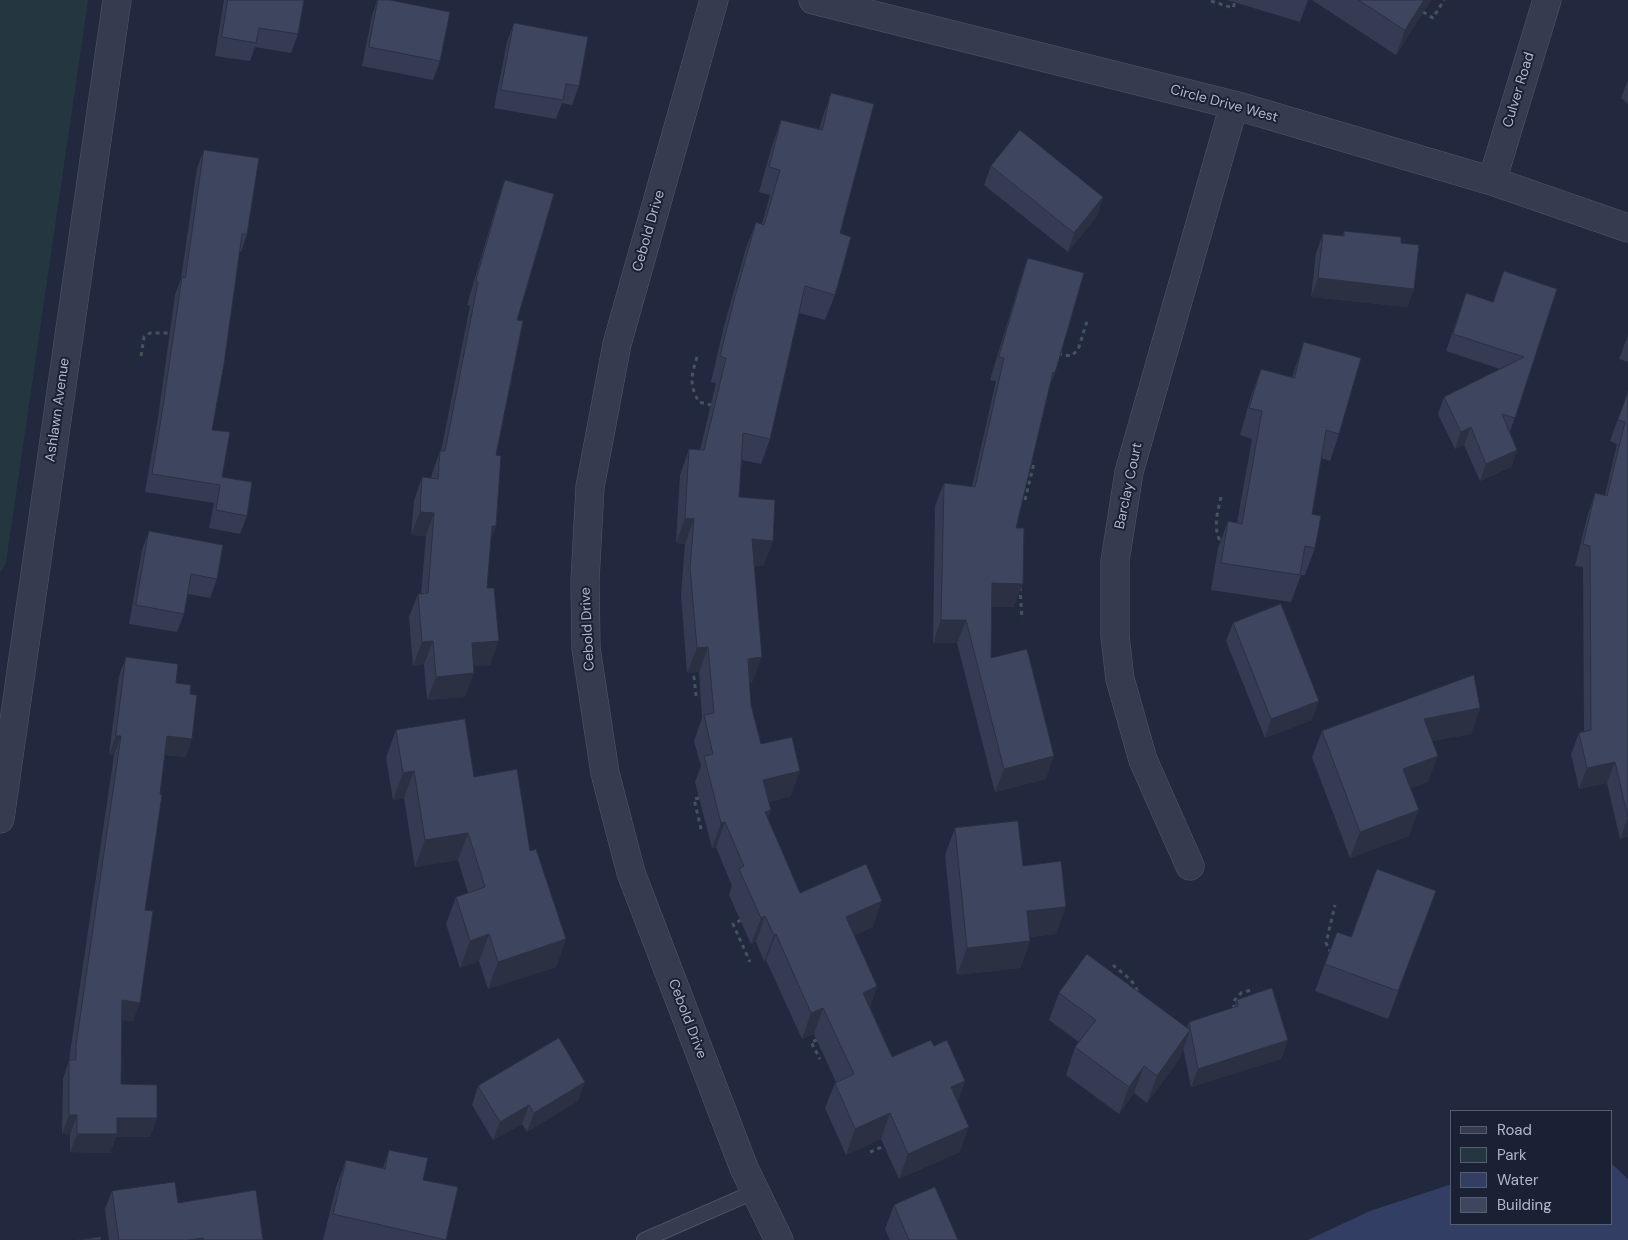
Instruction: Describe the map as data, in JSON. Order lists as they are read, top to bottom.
{
  "streets": {
    "street": [
      "Culver Road",
      "Circle Drive West",
      "Cebold Drive",
      "Ashlawn Avenue",
      "Barclay Court"
    ]
  },
  "crossings": [
    ["Culver Road", "Circle Drive West"],
    ["Circle Drive West", "Barclay Court"]
  ],
  "legend": [
    "Road",
    "Park",
    "Water",
    "Building"
  ]
}
